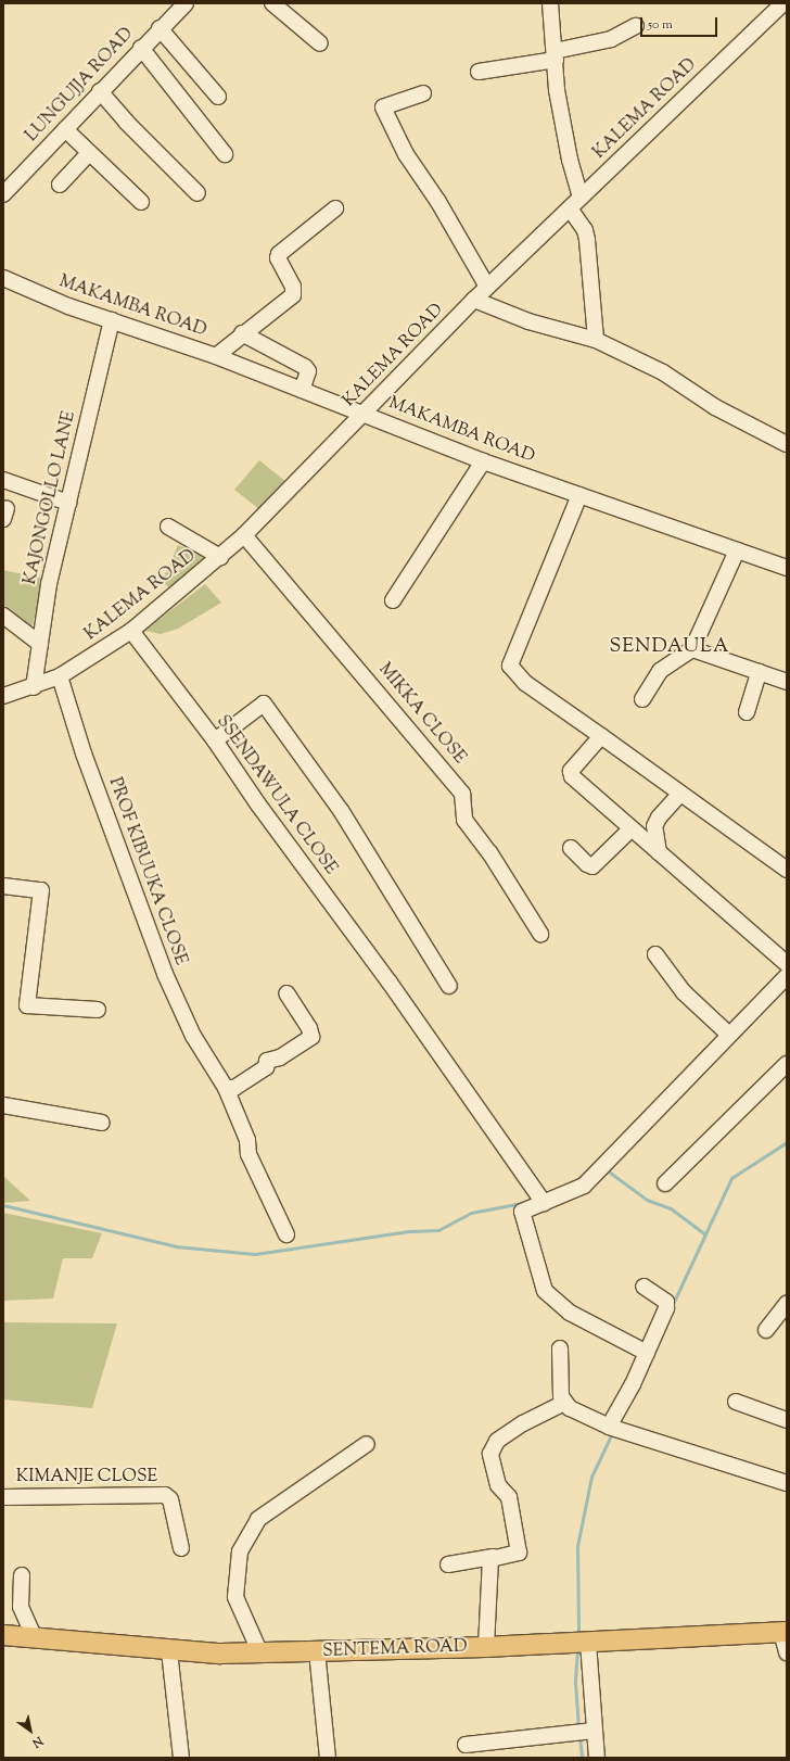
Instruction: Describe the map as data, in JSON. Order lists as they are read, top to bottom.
{
  "streets": {
    "main road": ["SENTEMA ROAD"],
    "street": [
      "LUNGUJJA ROAD",
      "KALEMA ROAD",
      "MAKAMBA ROAD",
      "KAJONGOLLO LANE",
      "MIKKA CLOSE",
      "SSENDAWULA CLOSE",
      "PROF KIBUUKA CLOSE",
      "KIMANJE CLOSE"
    ]
  },
  "crossings": [
    ["KALEMA ROAD", "MAKAMBA ROAD"],
    ["KALEMA ROAD", "KAJONGOLLO LANE"],
    ["KALEMA ROAD", "MIKKA CLOSE"],
    ["KALEMA ROAD", "SSENDAWULA CLOSE"],
    ["KALEMA ROAD", "PROF KIBUUKA CLOSE"],
    ["MAKAMBA ROAD", "KAJONGOLLO LANE"]
  ],
  "districts": ["SENDAULA"],
  "scale_bar": "50 m",
  "north": "bottom right"
}
